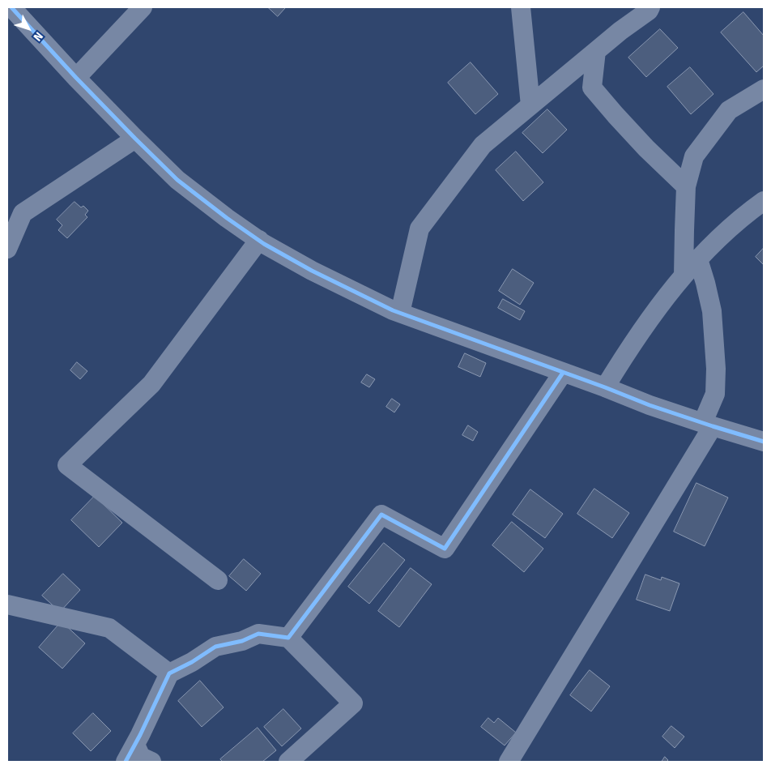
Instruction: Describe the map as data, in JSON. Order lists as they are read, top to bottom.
{
  "north": "bottom right"
}
